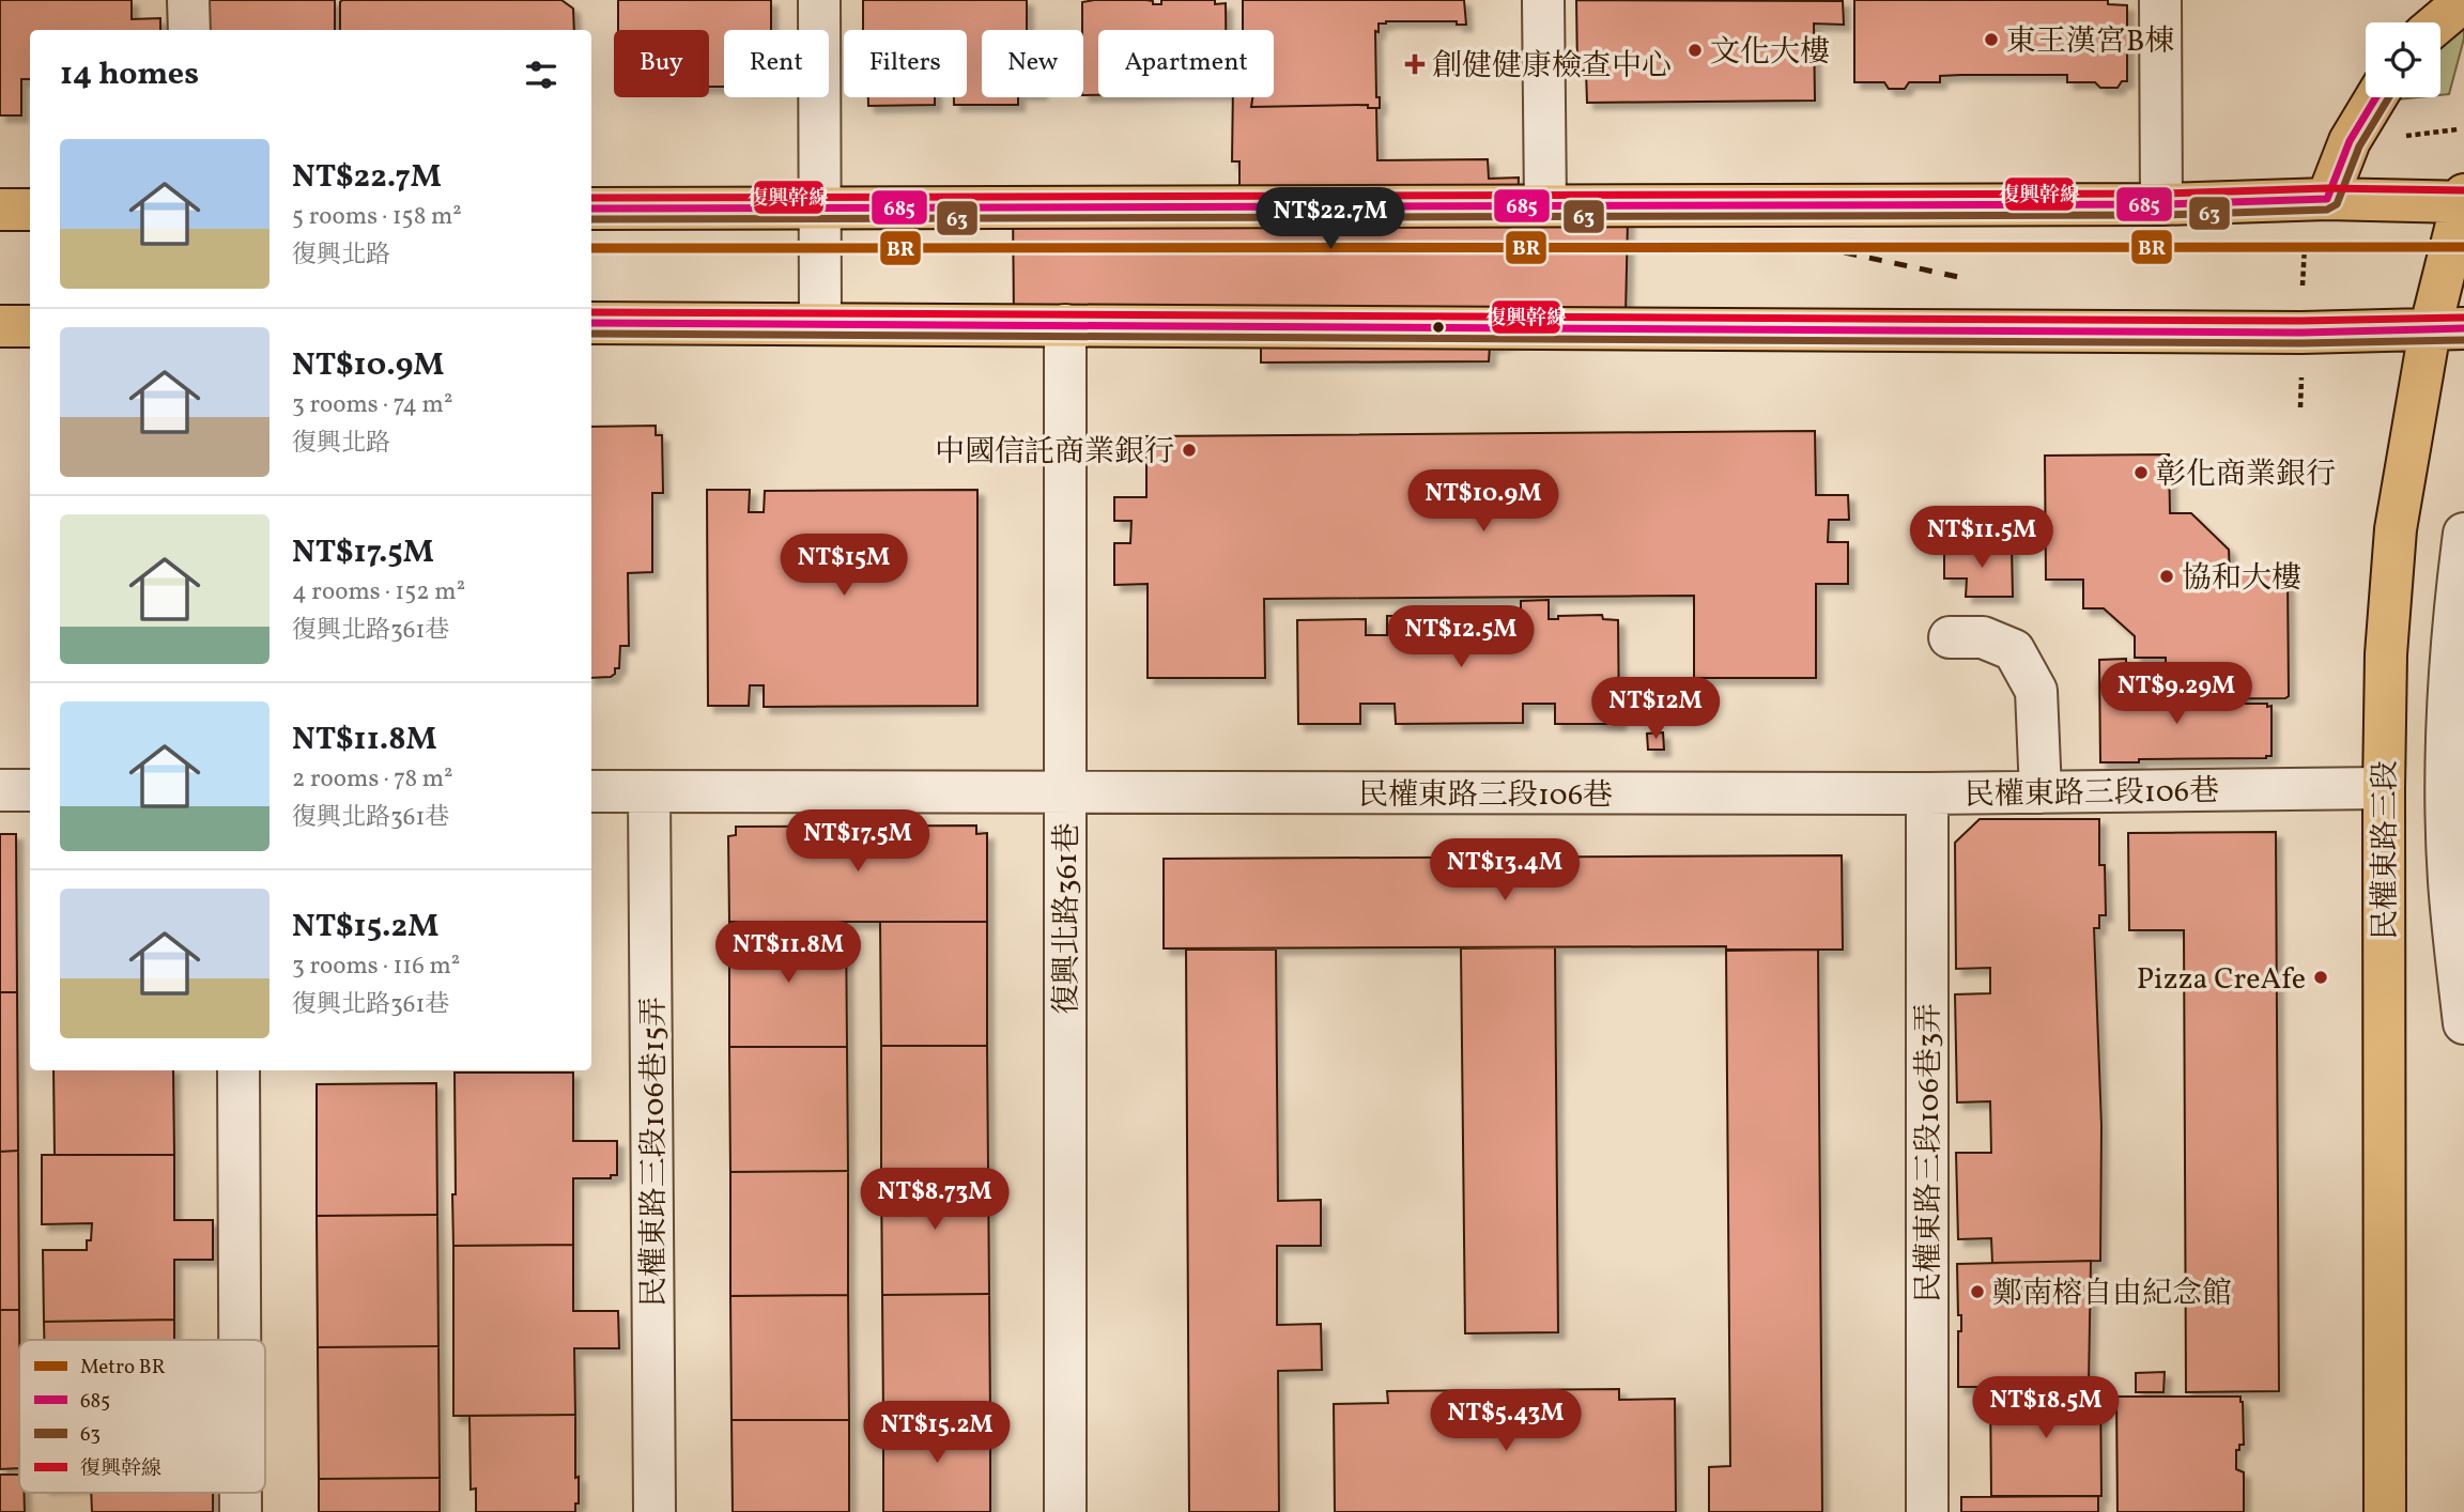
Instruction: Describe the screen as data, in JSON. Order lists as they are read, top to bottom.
{
  "streets": {
    "main road": ["民權東路三段"],
    "street": [
      "民權東路三段106巷",
      "復興北路361巷",
      "民權東路三段106巷15弄",
      "民權東路三段106巷3弄"
    ]
  },
  "crossings": [
    ["民權東路三段106巷", "民權東路三段"],
    ["民權東路三段106巷", "復興北路361巷"],
    ["民權東路三段106巷", "民權東路三段106巷15弄"],
    ["民權東路三段106巷", "民權東路三段106巷3弄"]
  ],
  "places": {
    "other": [
      "東王漢宮B棟",
      "文化大樓",
      "中國信託商業銀行",
      "彰化商業銀行",
      "協和大樓",
      "Pizza CreAfe",
      "鄭南榕自由紀念館"
    ],
    "health": ["創健健康檢查中心"]
  },
  "lines": [
    "transit line 685",
    "transit line 63",
    "transit line 復興幹線",
    "metro line BR"
  ],
  "legend": [
    "Metro BR",
    "685",
    "63",
    "復興幹線"
  ],
  "page": {
    "chip": [
      "Buy",
      "Rent",
      "Filters",
      "New",
      "Apartment"
    ],
    "heading": "14 homes",
    "list": [
      {
        "name": "NT$22.7M",
        "note": "5 rooms · 158 m² · 復興北路"
      },
      {
        "name": "NT$10.9M",
        "note": "3 rooms · 74 m² · 復興北路"
      },
      {
        "name": "NT$17.5M",
        "note": "4 rooms · 152 m² · 復興北路361巷"
      },
      {
        "name": "NT$11.8M",
        "note": "2 rooms · 78 m² · 復興北路361巷"
      },
      {
        "name": "NT$15.2M",
        "note": "3 rooms · 116 m² · 復興北路361巷"
      }
    ],
    "price": [
      "NT$22.7M",
      "NT$10.9M",
      "NT$11.5M",
      "NT$15M",
      "NT$12.5M",
      "NT$9.29M",
      "NT$12M",
      "NT$17.5M",
      "NT$13.4M",
      "NT$11.8M",
      "NT$8.73M",
      "NT$18.5M",
      "NT$5.43M",
      "NT$15.2M"
    ]
  }
}
